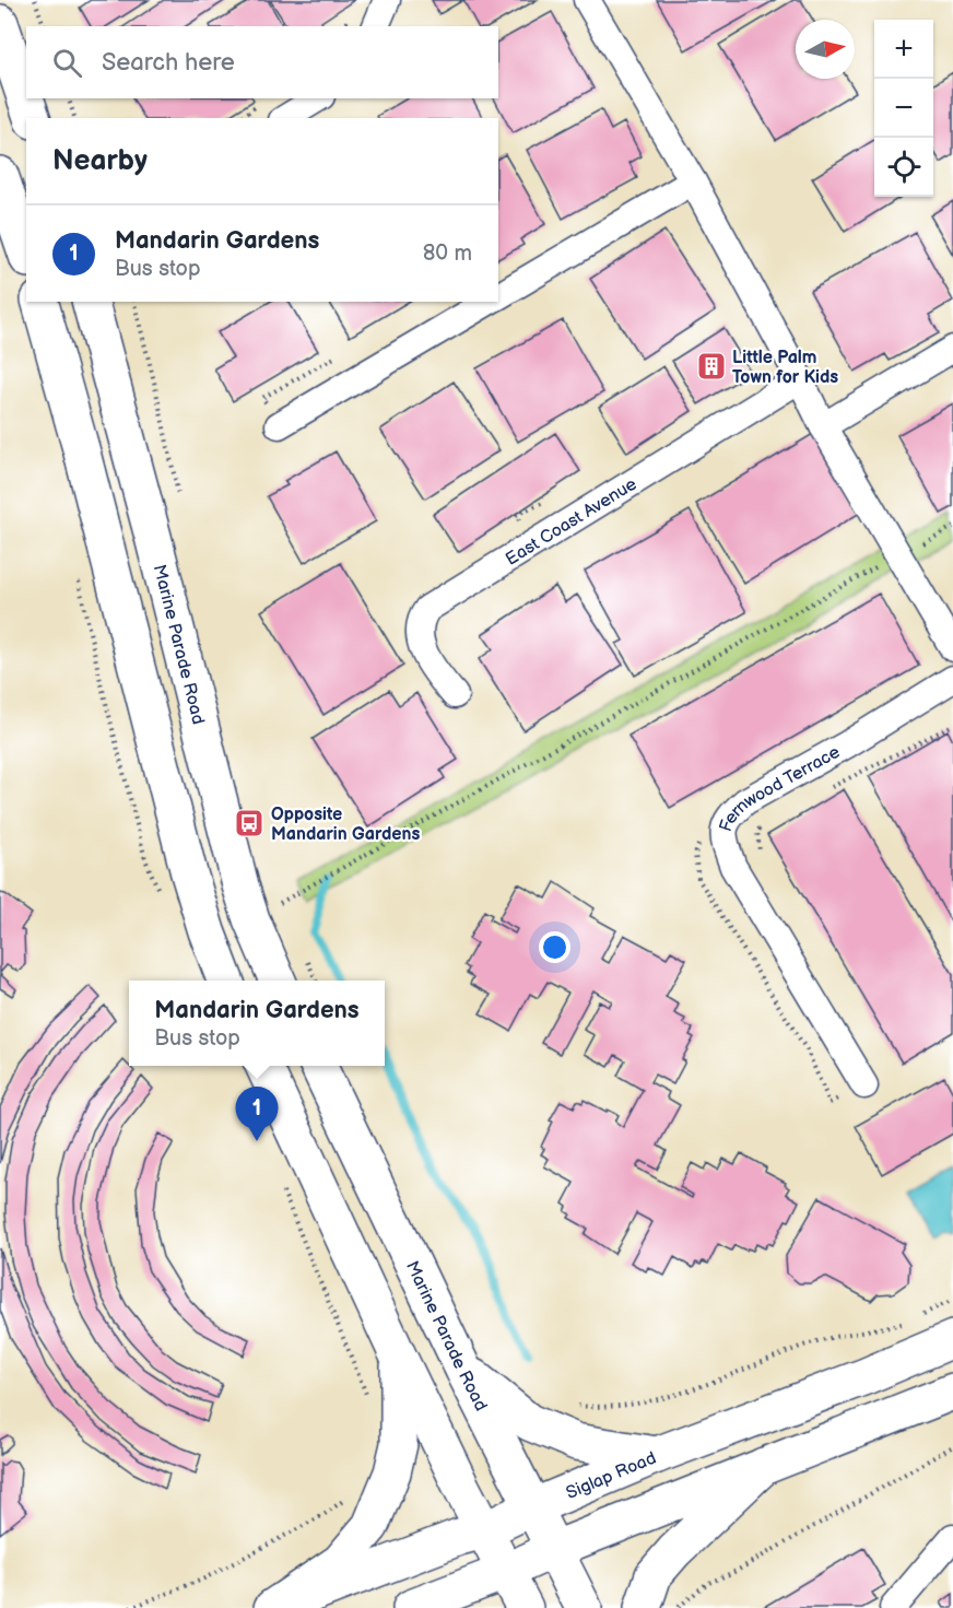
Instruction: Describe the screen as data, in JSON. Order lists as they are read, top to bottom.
{
  "streets": {
    "main road": ["Marine Parade Road", "Siglap Road"],
    "street": ["East Coast Avenue", "Fernwood Terrace"]
  },
  "crossings": [
    ["Marine Parade Road", "Siglap Road"]
  ],
  "places": {
    "building": ["Little Palm Town for Kids"],
    "bus stop": ["Opposite Mandarin Gardens"]
  },
  "north": "right",
  "page": {
    "map_buttons": ["+", "−"],
    "search": "Search here",
    "heading": "Nearby",
    "list": [
      {
        "mark": "1",
        "name": "Mandarin Gardens",
        "note": "Bus stop",
        "value": "80 m"
      }
    ],
    "popup": ["Mandarin Gardens", "Bus stop"],
    "pins": "1"
  }
}
